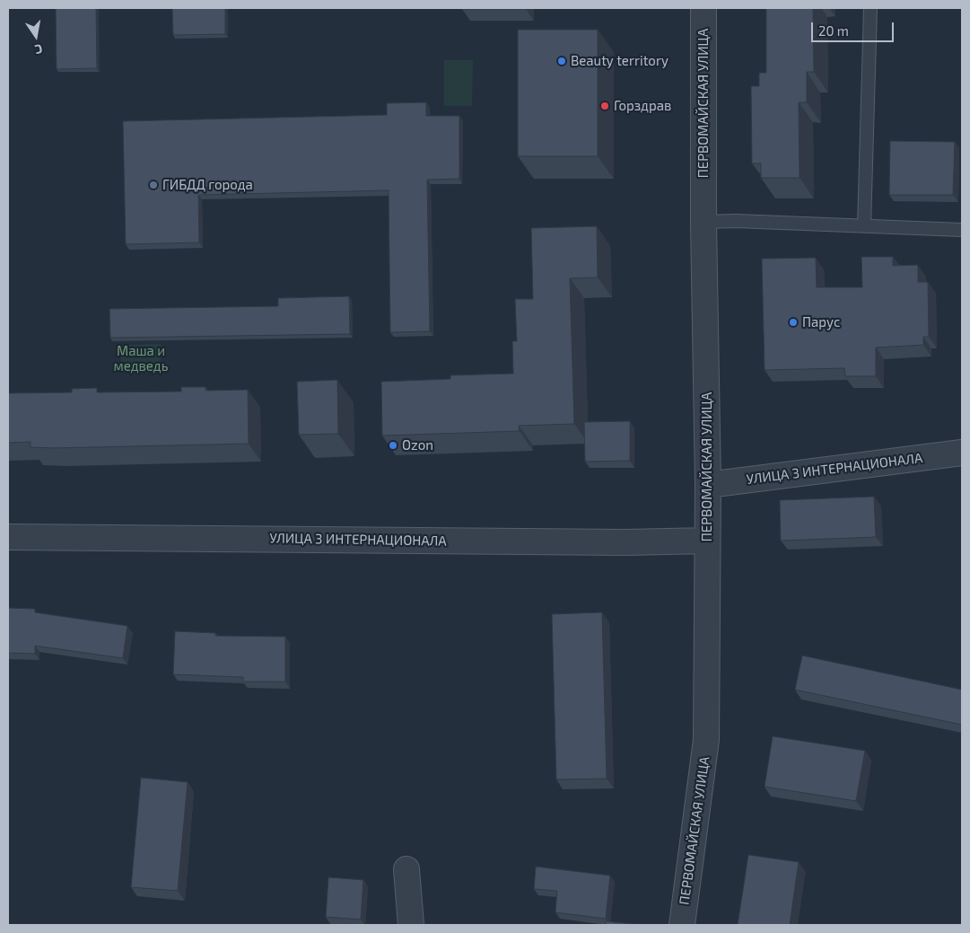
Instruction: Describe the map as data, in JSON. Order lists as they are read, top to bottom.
{
  "streets": {
    "street": ["ПЕРВОМАЙСКАЯ УЛИЦА", "УЛИЦА 3 ИНТЕРНАЦИОНАЛА"]
  },
  "crossings": [
    ["ПЕРВОМАЙСКАЯ УЛИЦА", "УЛИЦА 3 ИНТЕРНАЦИОНАЛА"]
  ],
  "parks": ["Маша и медведь"],
  "places": [
    "Beauty territory",
    "Горздрав",
    "ГИБДД города",
    "Парус",
    "Ozon"
  ],
  "scale_bar": "20 m",
  "north": "bottom"
}
